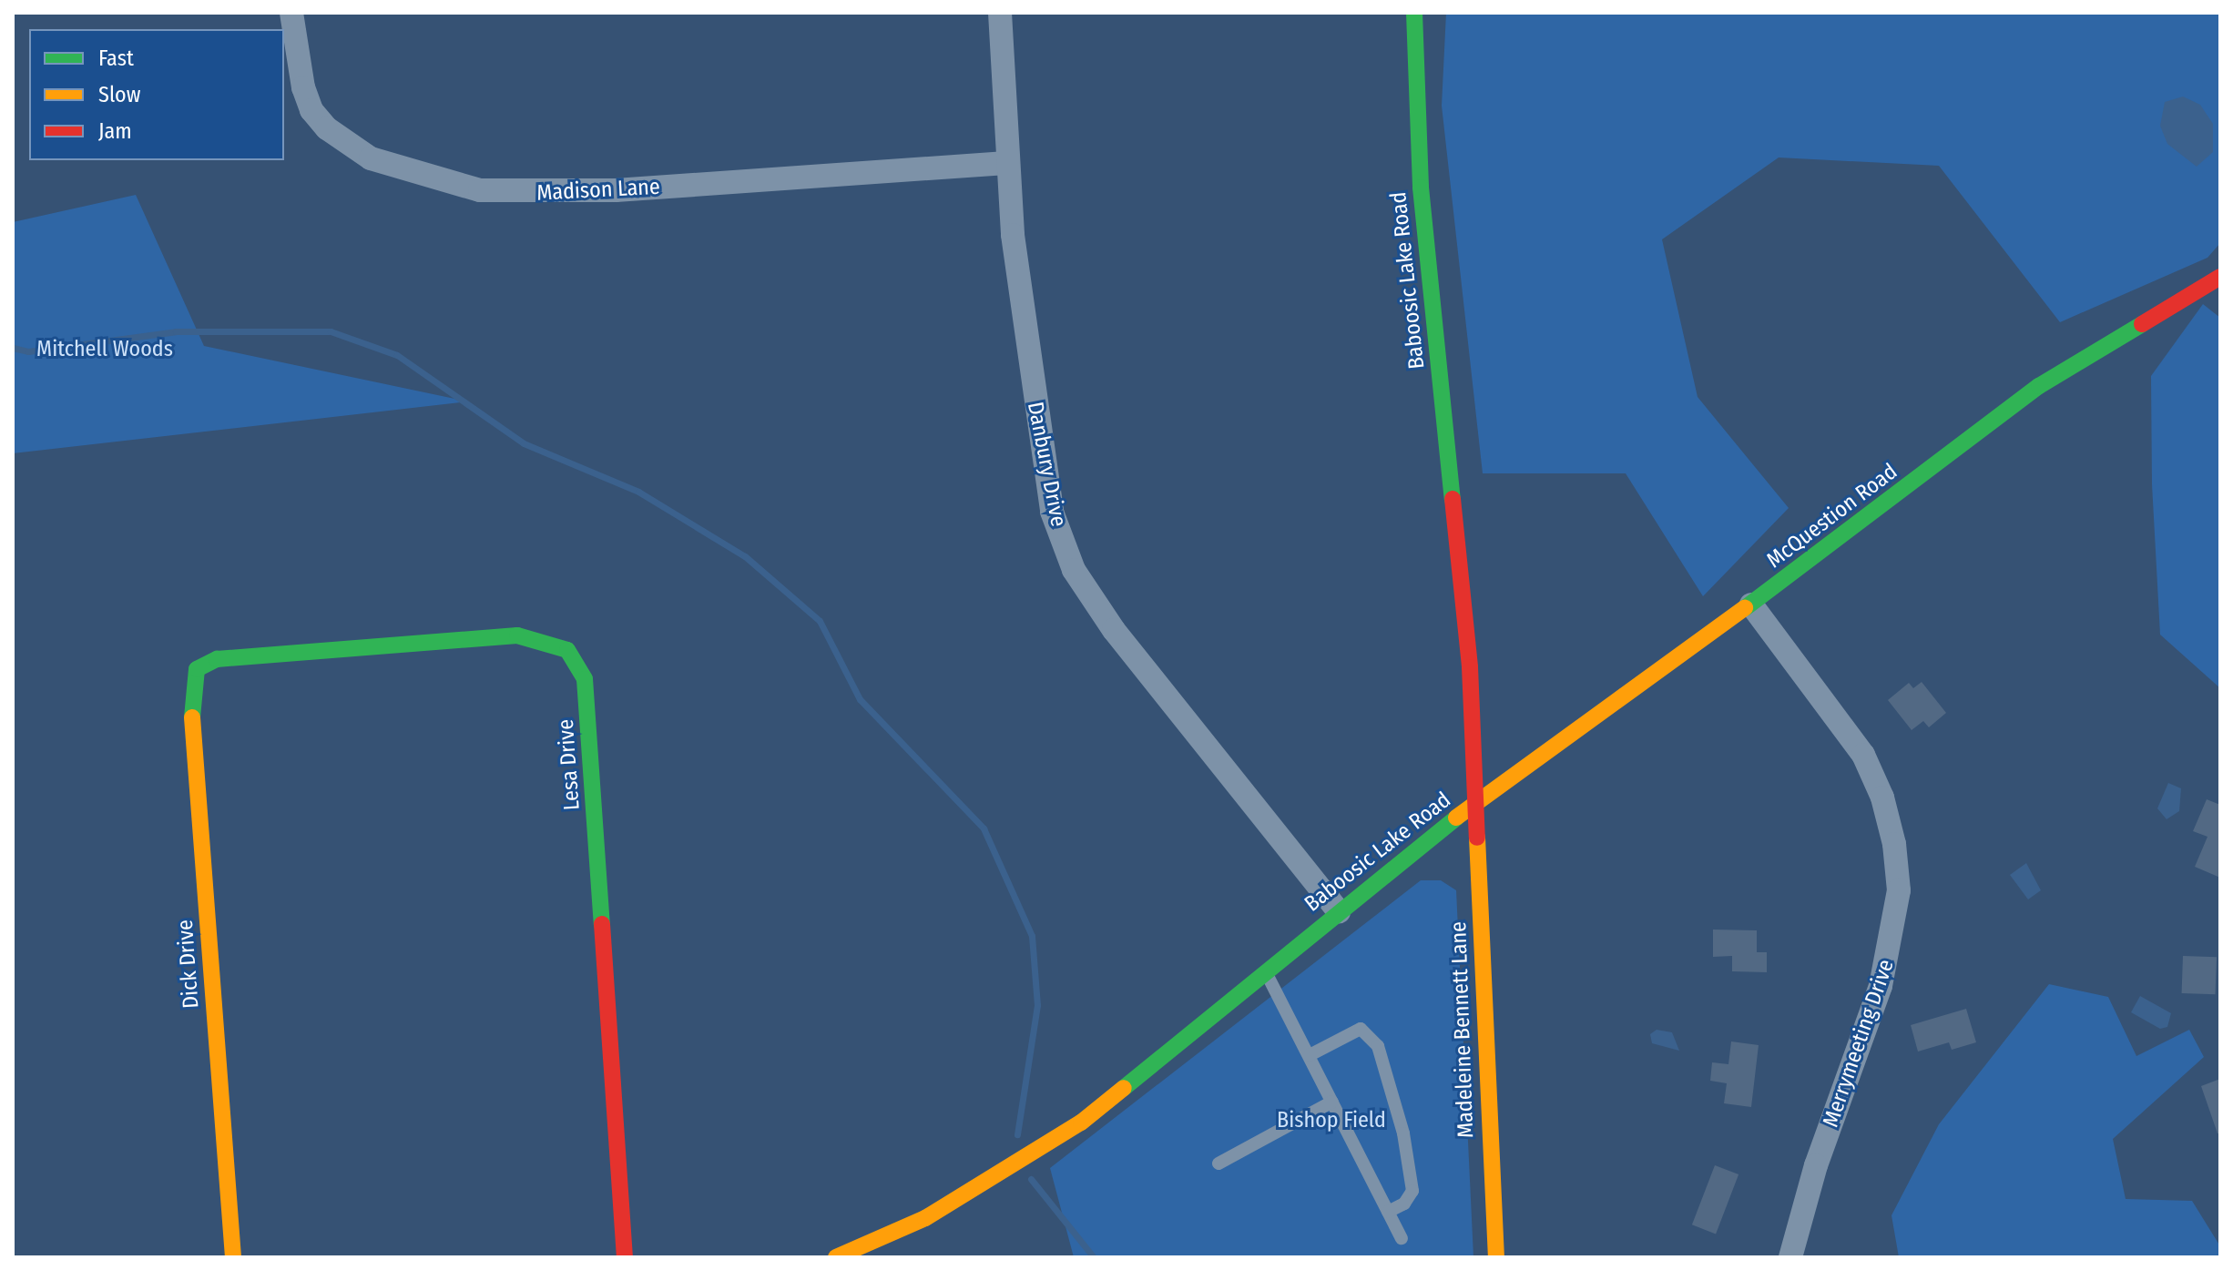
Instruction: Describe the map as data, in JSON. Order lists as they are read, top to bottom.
{
  "streets": {
    "street": [
      "Madison Lane",
      "Baboosic Lake Road",
      "Danbury Drive",
      "McQuestion Road",
      "Lesa Drive",
      "Dick Drive",
      "Madeleine Bennett Lane",
      "Merrymeeting Drive"
    ]
  },
  "crossings": [
    ["Madison Lane", "Danbury Drive"],
    ["Baboosic Lake Road", "Danbury Drive"],
    ["Baboosic Lake Road", "McQuestion Road"],
    ["Baboosic Lake Road", "Madeleine Bennett Lane"],
    ["McQuestion Road", "Madeleine Bennett Lane"],
    ["McQuestion Road", "Merrymeeting Drive"],
    ["Lesa Drive", "Dick Drive"]
  ],
  "parks": ["Mitchell Woods", "Bishop Field"],
  "legend": ["Fast", "Slow", "Jam"]
}
